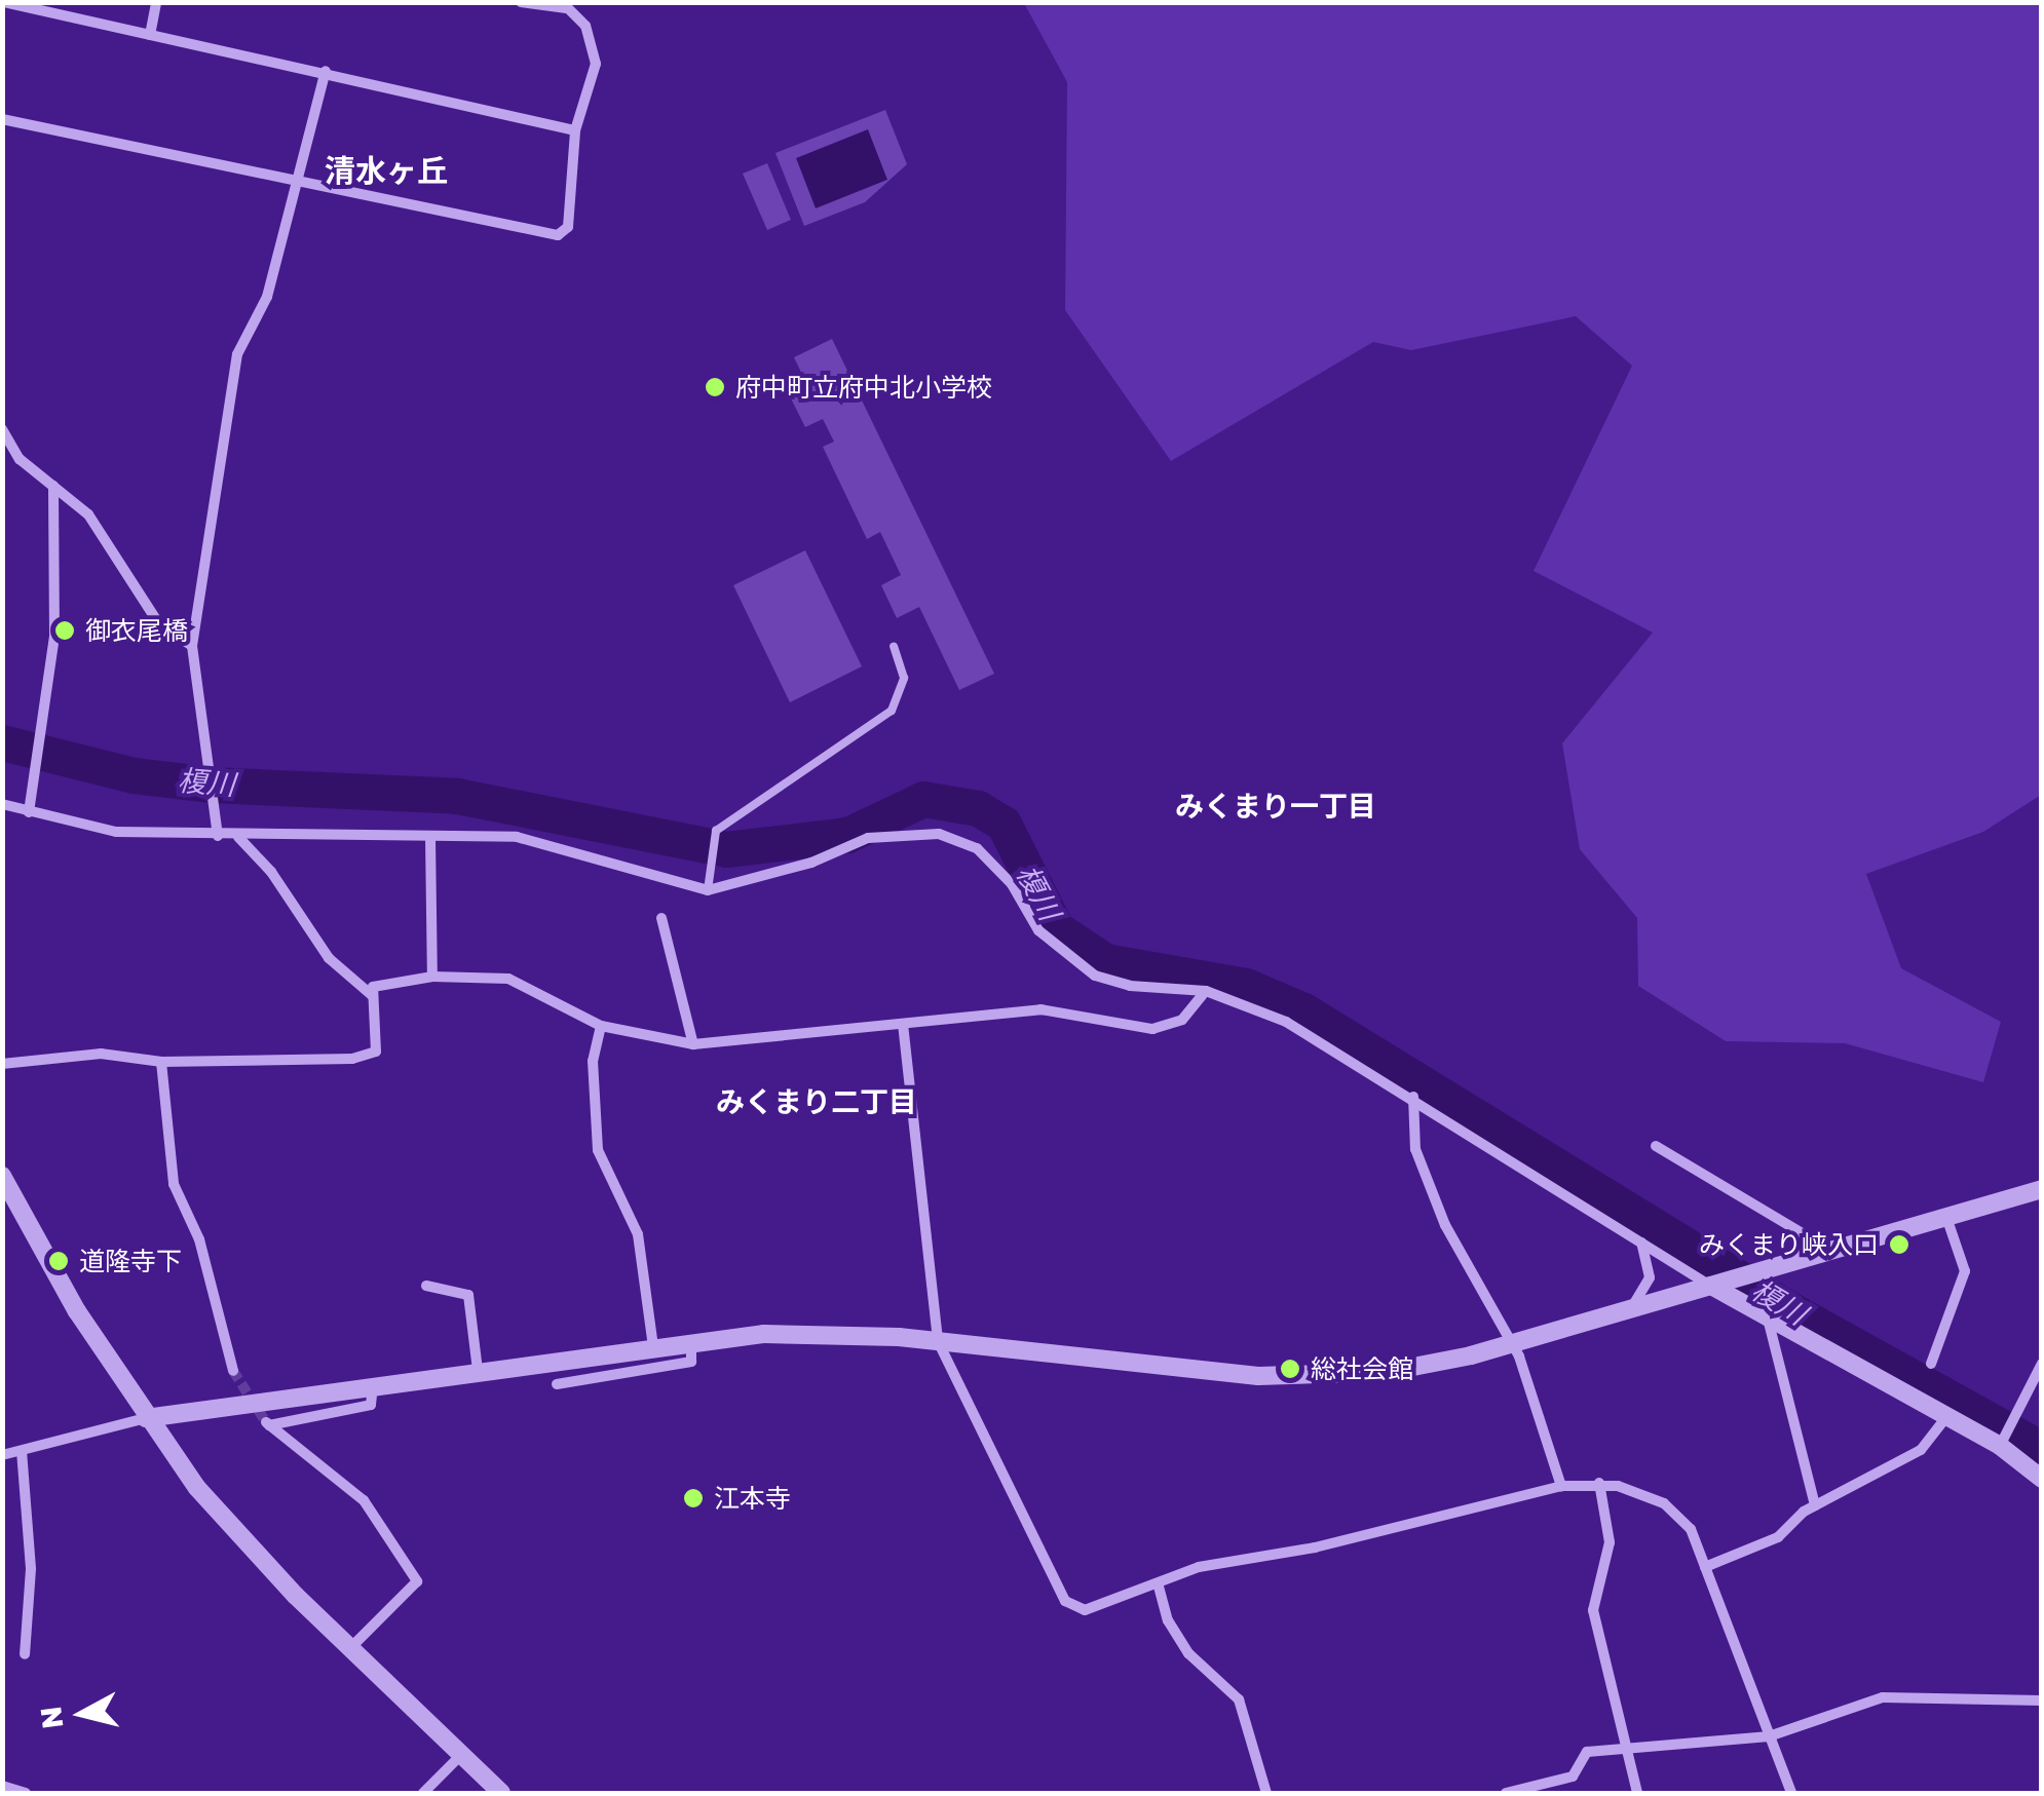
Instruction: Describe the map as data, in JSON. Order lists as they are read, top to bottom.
{
  "districts": ["清水ヶ丘", "みくまり一丁目", "みくまり二丁目"],
  "water": ["榎川"],
  "places": [
    "府中町立府中北小学校",
    "御衣尾橋",
    "みくまり峡入口",
    "道隆寺下",
    "総社会館",
    "江本寺"
  ],
  "north": "left"
}
